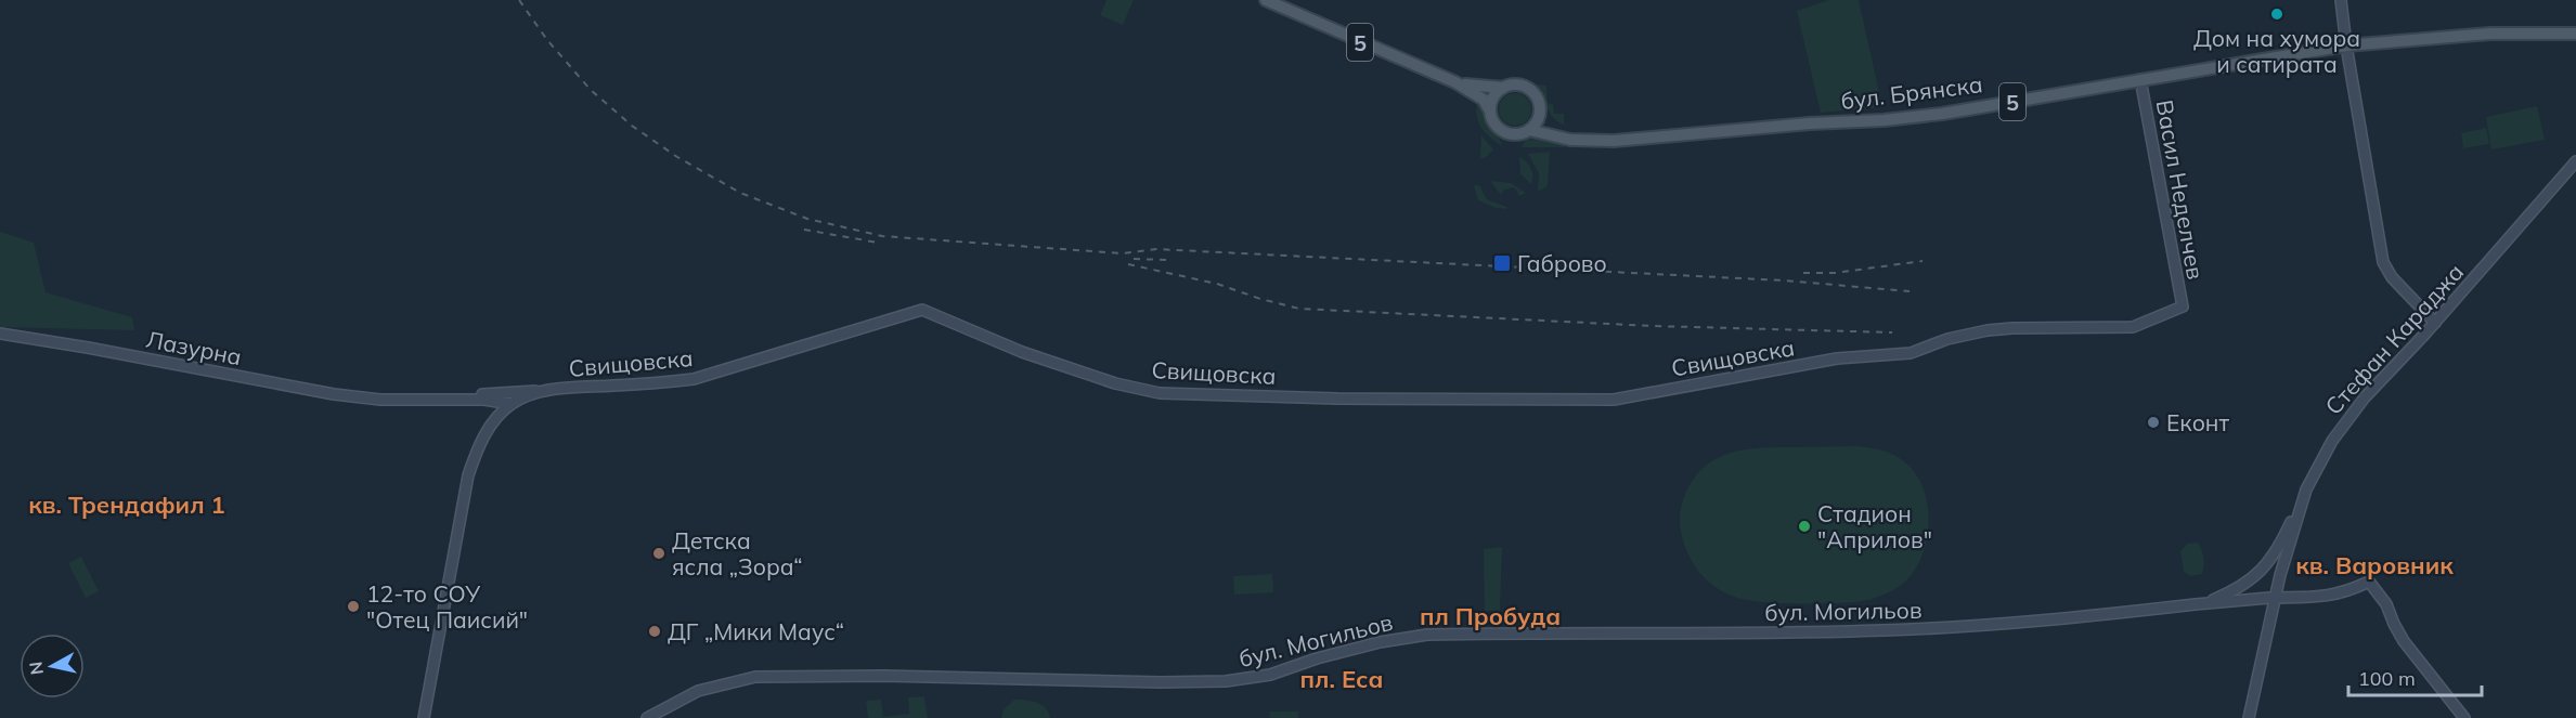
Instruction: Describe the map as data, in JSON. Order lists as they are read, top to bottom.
{
  "streets": {
    "main road": ["5", "бул. Брянска"],
    "street": [
      "Васил Неделчев",
      "Стефан Караджа",
      "Лазурна",
      "Свищовска",
      "бул. Могильов"
    ]
  },
  "crossings": [
    ["5", "бул. Брянска"],
    ["бул. Брянска", "Васил Неделчев"],
    ["Васил Неделчев", "Свищовска"],
    ["Стефан Караджа", "бул. Могильов"]
  ],
  "districts": [
    "кв. Трендафил 1",
    "кв. Варовник",
    "пл Пробуда",
    "пл. Еса"
  ],
  "places": {
    "other": [
      "Дом на хумора и сатирата",
      "Еконт",
      "Стадион \"Априлов\"",
      "Детска ясла „Зора“",
      "12-то СОУ \"Отец Паисий\"",
      "ДГ „Мики Маус“"
    ],
    "transit": ["Габрово"]
  },
  "scale_bar": "100 m",
  "north": "left"
}
